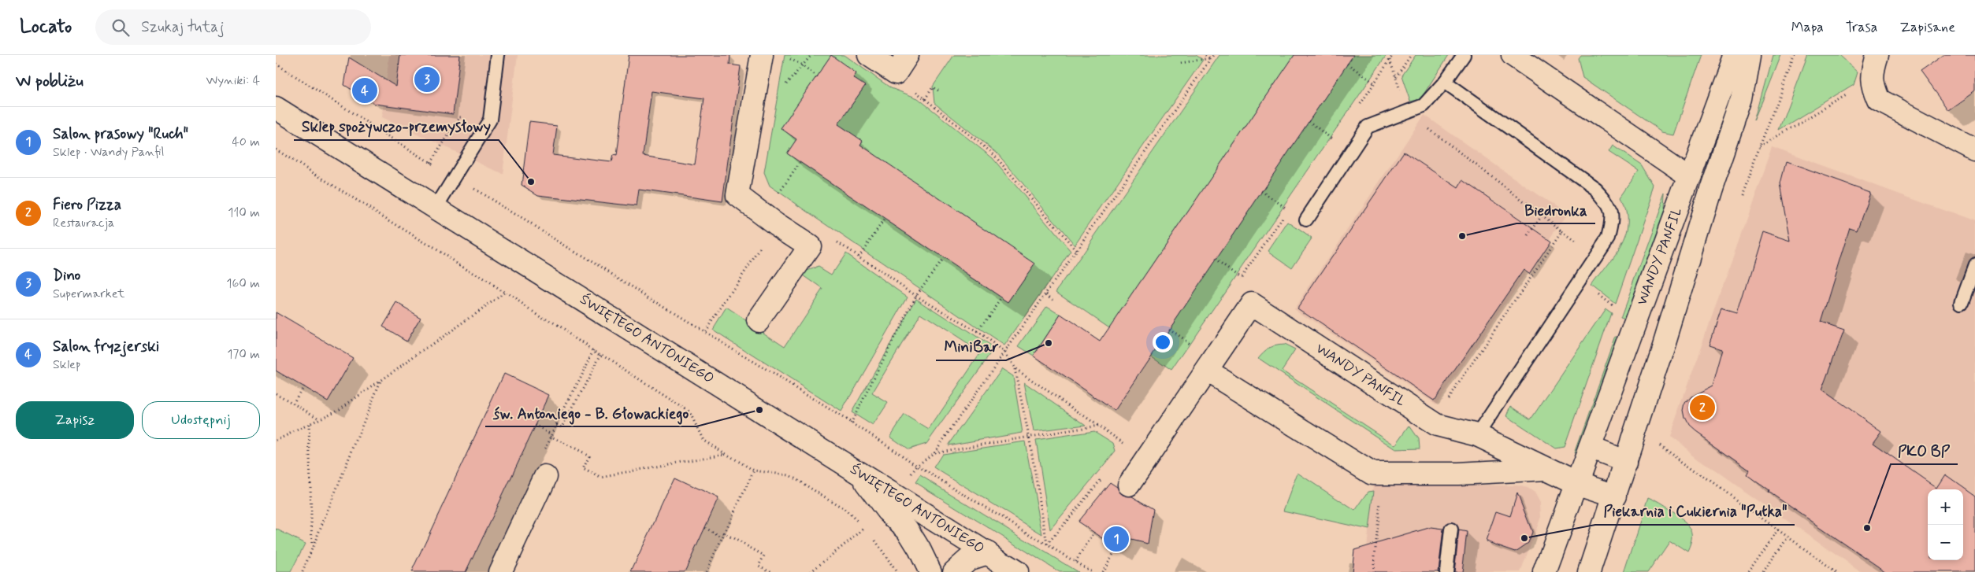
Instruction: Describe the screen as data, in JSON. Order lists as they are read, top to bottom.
{
  "streets": {
    "street": ["WANDY PANFIL", "ŚWIĘTEGO ANTONIEGO"]
  },
  "places": [
    "Sklep spożywczo-przemysłowy",
    "Biedronka",
    "MiniBar",
    "św. Antoniego - B. Głowackiego",
    "PKO BP",
    "Piekarnia i Cukiernia \"Putka\""
  ],
  "page": {
    "header": "Locato",
    "search": "Szukaj tutaj",
    "nav": ["Mapa", "Trasa", "Zapisane"],
    "heading": ["W pobliżu", "Wyniki: 4"],
    "pins": [
      "3",
      "4",
      "2",
      "1"
    ],
    "list": [
      {
        "mark": "1",
        "name": "Salon prasowy \"Ruch\"",
        "note": "Sklep · Wandy Panfil",
        "value": "40 m"
      },
      {
        "mark": "2",
        "name": "Fiero Pizza",
        "note": "Restauracja",
        "value": "110 m"
      },
      {
        "mark": "3",
        "name": "Dino",
        "note": "Supermarket",
        "value": "160 m"
      },
      {
        "mark": "4",
        "name": "Salon fryzjerski",
        "note": "Sklep",
        "value": "170 m"
      }
    ],
    "buttons": ["Zapisz", "Udostępnij"],
    "map_buttons": ["+", "−"]
  }
}
